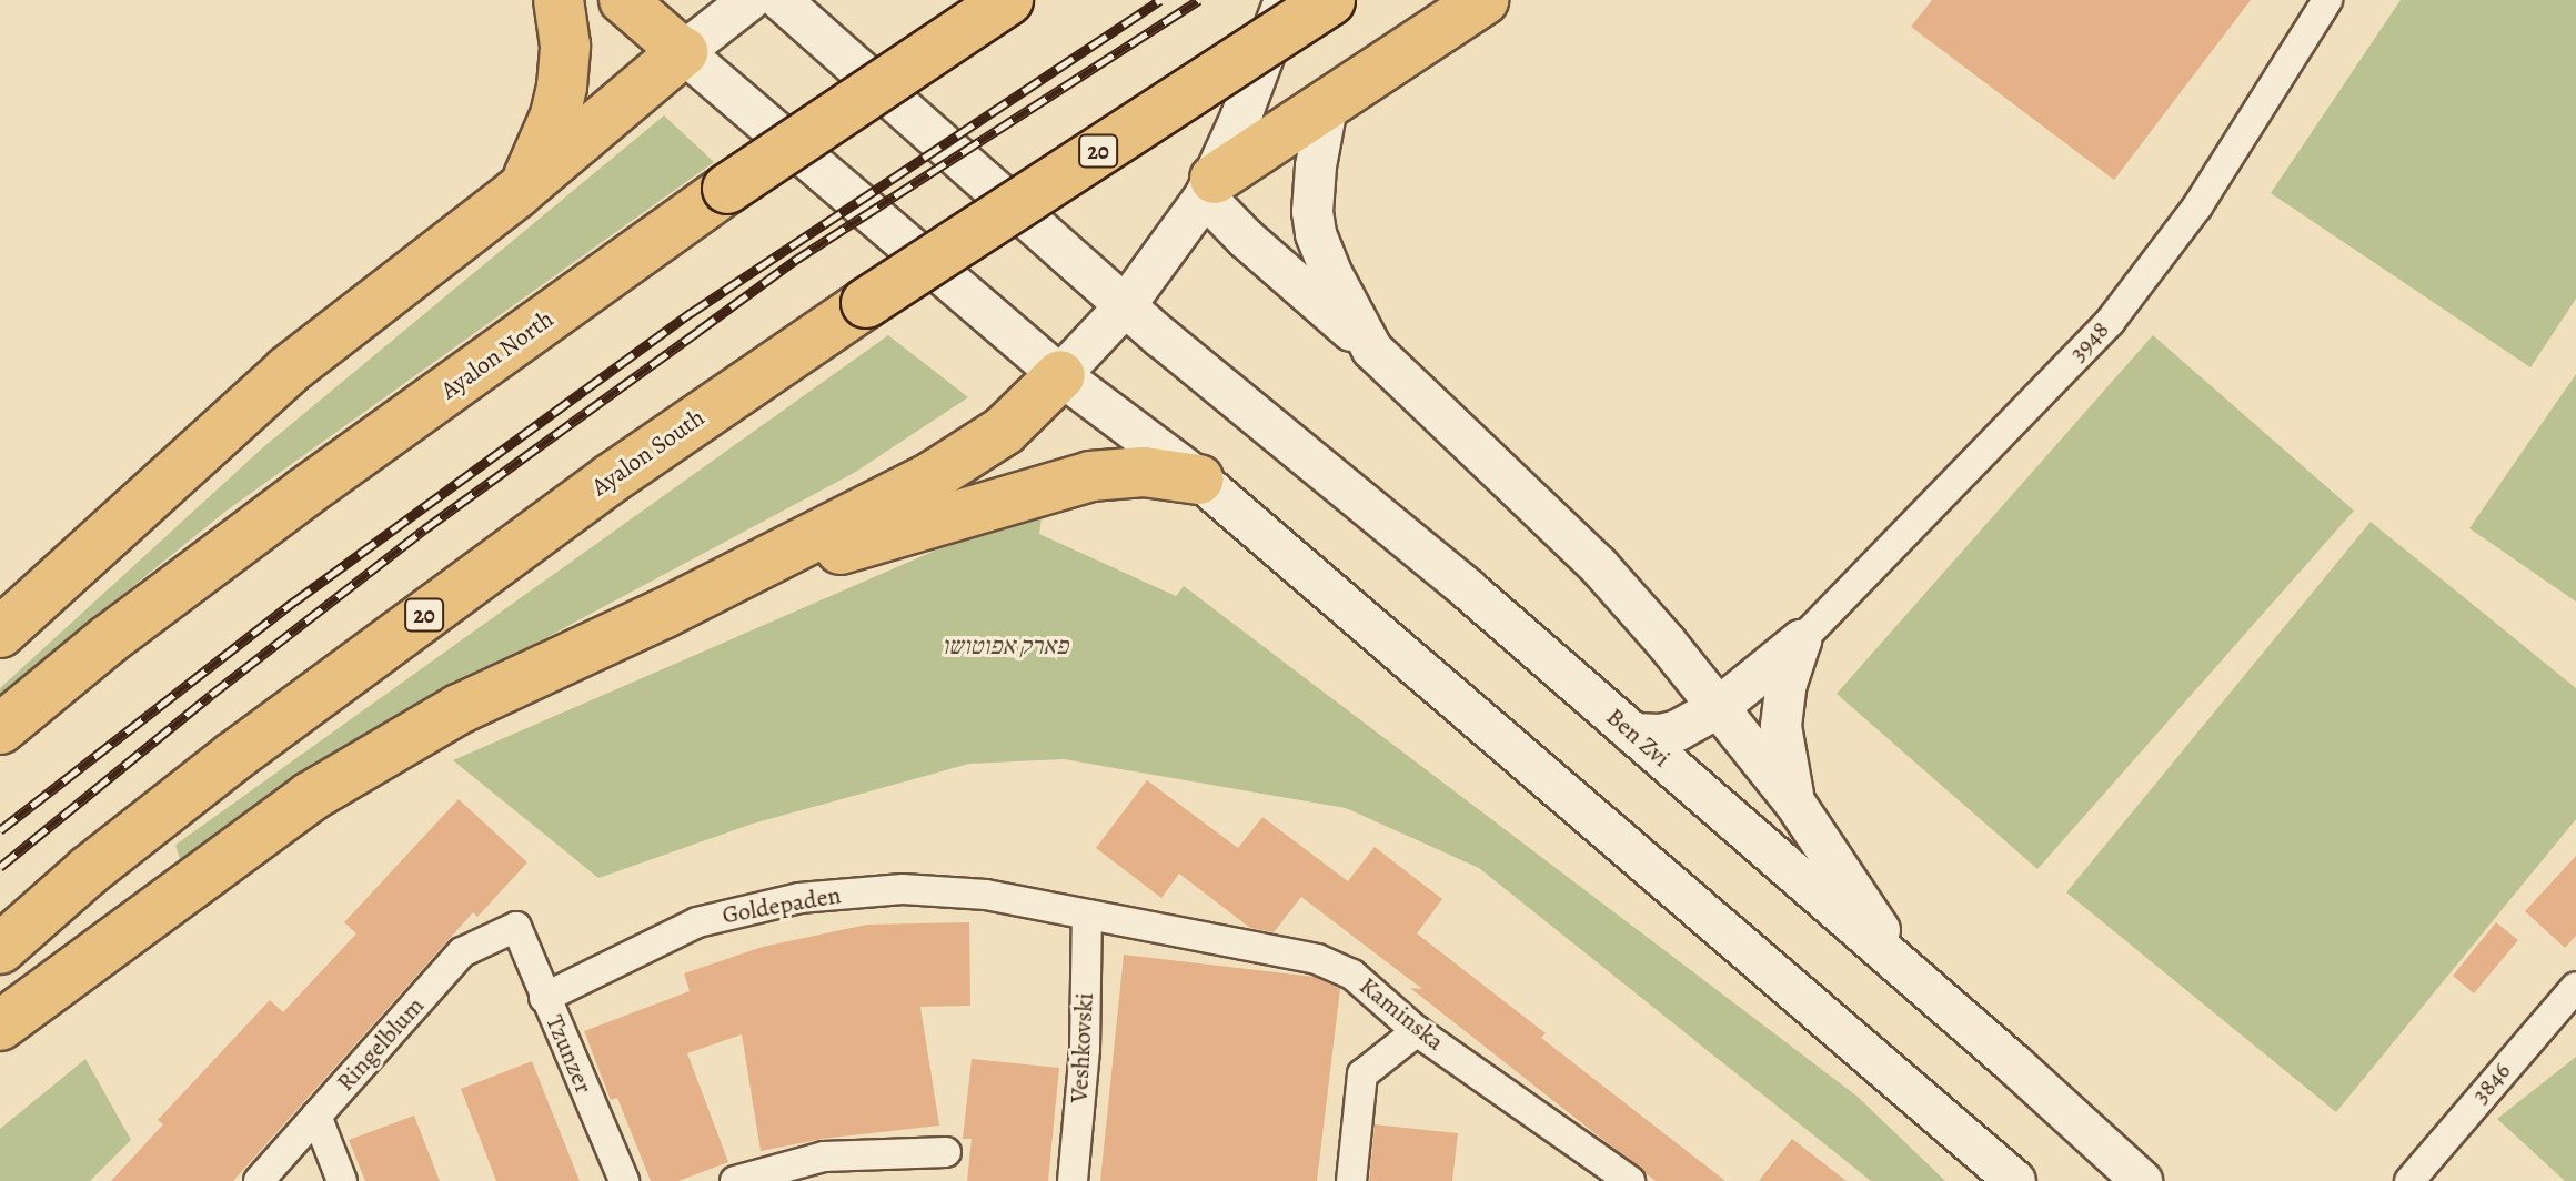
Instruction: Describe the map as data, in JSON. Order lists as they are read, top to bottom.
{
  "streets": {
    "highway": ["20", "Ayalon North", "Ayalon South"],
    "main road": ["Ben Zvi"],
    "street": [
      "3948",
      "Goldepaden",
      "Kaminska",
      "Ringelblum",
      "Veshkovski",
      "Tzunzer",
      "3846"
    ]
  },
  "crossings": [
    ["Goldepaden", "Kaminska"],
    ["Goldepaden", "Veshkovski"],
    ["Goldepaden", "Tzunzer"],
    ["Kaminska", "Veshkovski"],
    ["Ringelblum", "Tzunzer"]
  ],
  "parks": ["פארק אפוטושו"]
}
